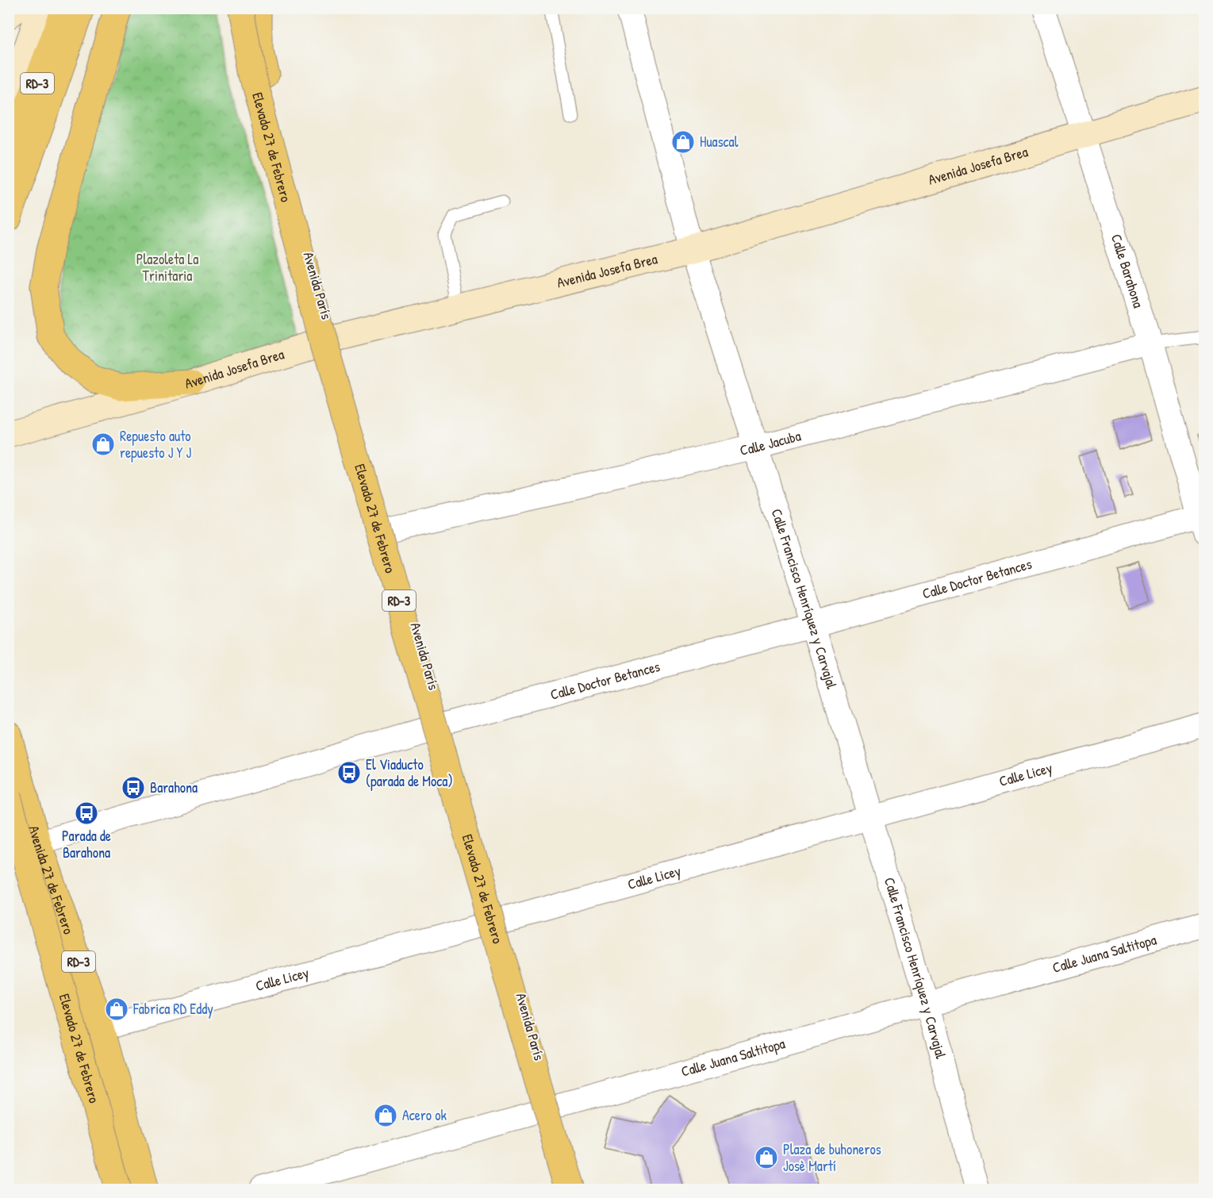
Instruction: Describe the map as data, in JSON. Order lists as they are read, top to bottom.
{
  "streets": {
    "main road": [
      "RD-3",
      "Elevado 27 de Febrero",
      "Avenida Josefa Brea",
      "Avenida París",
      "Avenida 27 de Febrero"
    ],
    "street": [
      "Calle Barahona",
      "Calle Jacuba",
      "Calle Doctor Betances",
      "Calle Francisco Henríquez y Carvajal",
      "Calle Licey",
      "Calle Juana Saltitopa"
    ]
  },
  "crossings": [
    ["Avenida Josefa Brea", "Calle Barahona"],
    ["Avenida Josefa Brea", "Avenida París"],
    ["Avenida Josefa Brea", "Calle Francisco Henríquez y Carvajal"],
    ["Calle Barahona", "Calle Jacuba"],
    ["Calle Barahona", "Calle Doctor Betances"],
    ["Avenida París", "Calle Jacuba"],
    ["Avenida París", "Calle Doctor Betances"],
    ["Avenida París", "Calle Licey"],
    ["Avenida París", "Calle Juana Saltitopa"],
    ["Calle Jacuba", "Calle Francisco Henríquez y Carvajal"],
    ["Calle Doctor Betances", "Calle Francisco Henríquez y Carvajal"],
    ["Calle Doctor Betances", "Avenida 27 de Febrero"],
    ["Calle Francisco Henríquez y Carvajal", "Calle Licey"],
    ["Calle Francisco Henríquez y Carvajal", "Calle Juana Saltitopa"],
    ["Calle Licey", "Avenida 27 de Febrero"]
  ],
  "parks": ["Plazoleta La Trinitaria"],
  "places": {
    "shop": [
      "Huascal",
      "Repuesto auto repuesto J Y J",
      "Fabrica RD Eddy",
      "Acero ok",
      "Plaza de buhoneros Josè Martí"
    ],
    "bus stop": ["El Viaducto (parada de Moca)", "Barahona", "Parada de Barahona"]
  }
}
